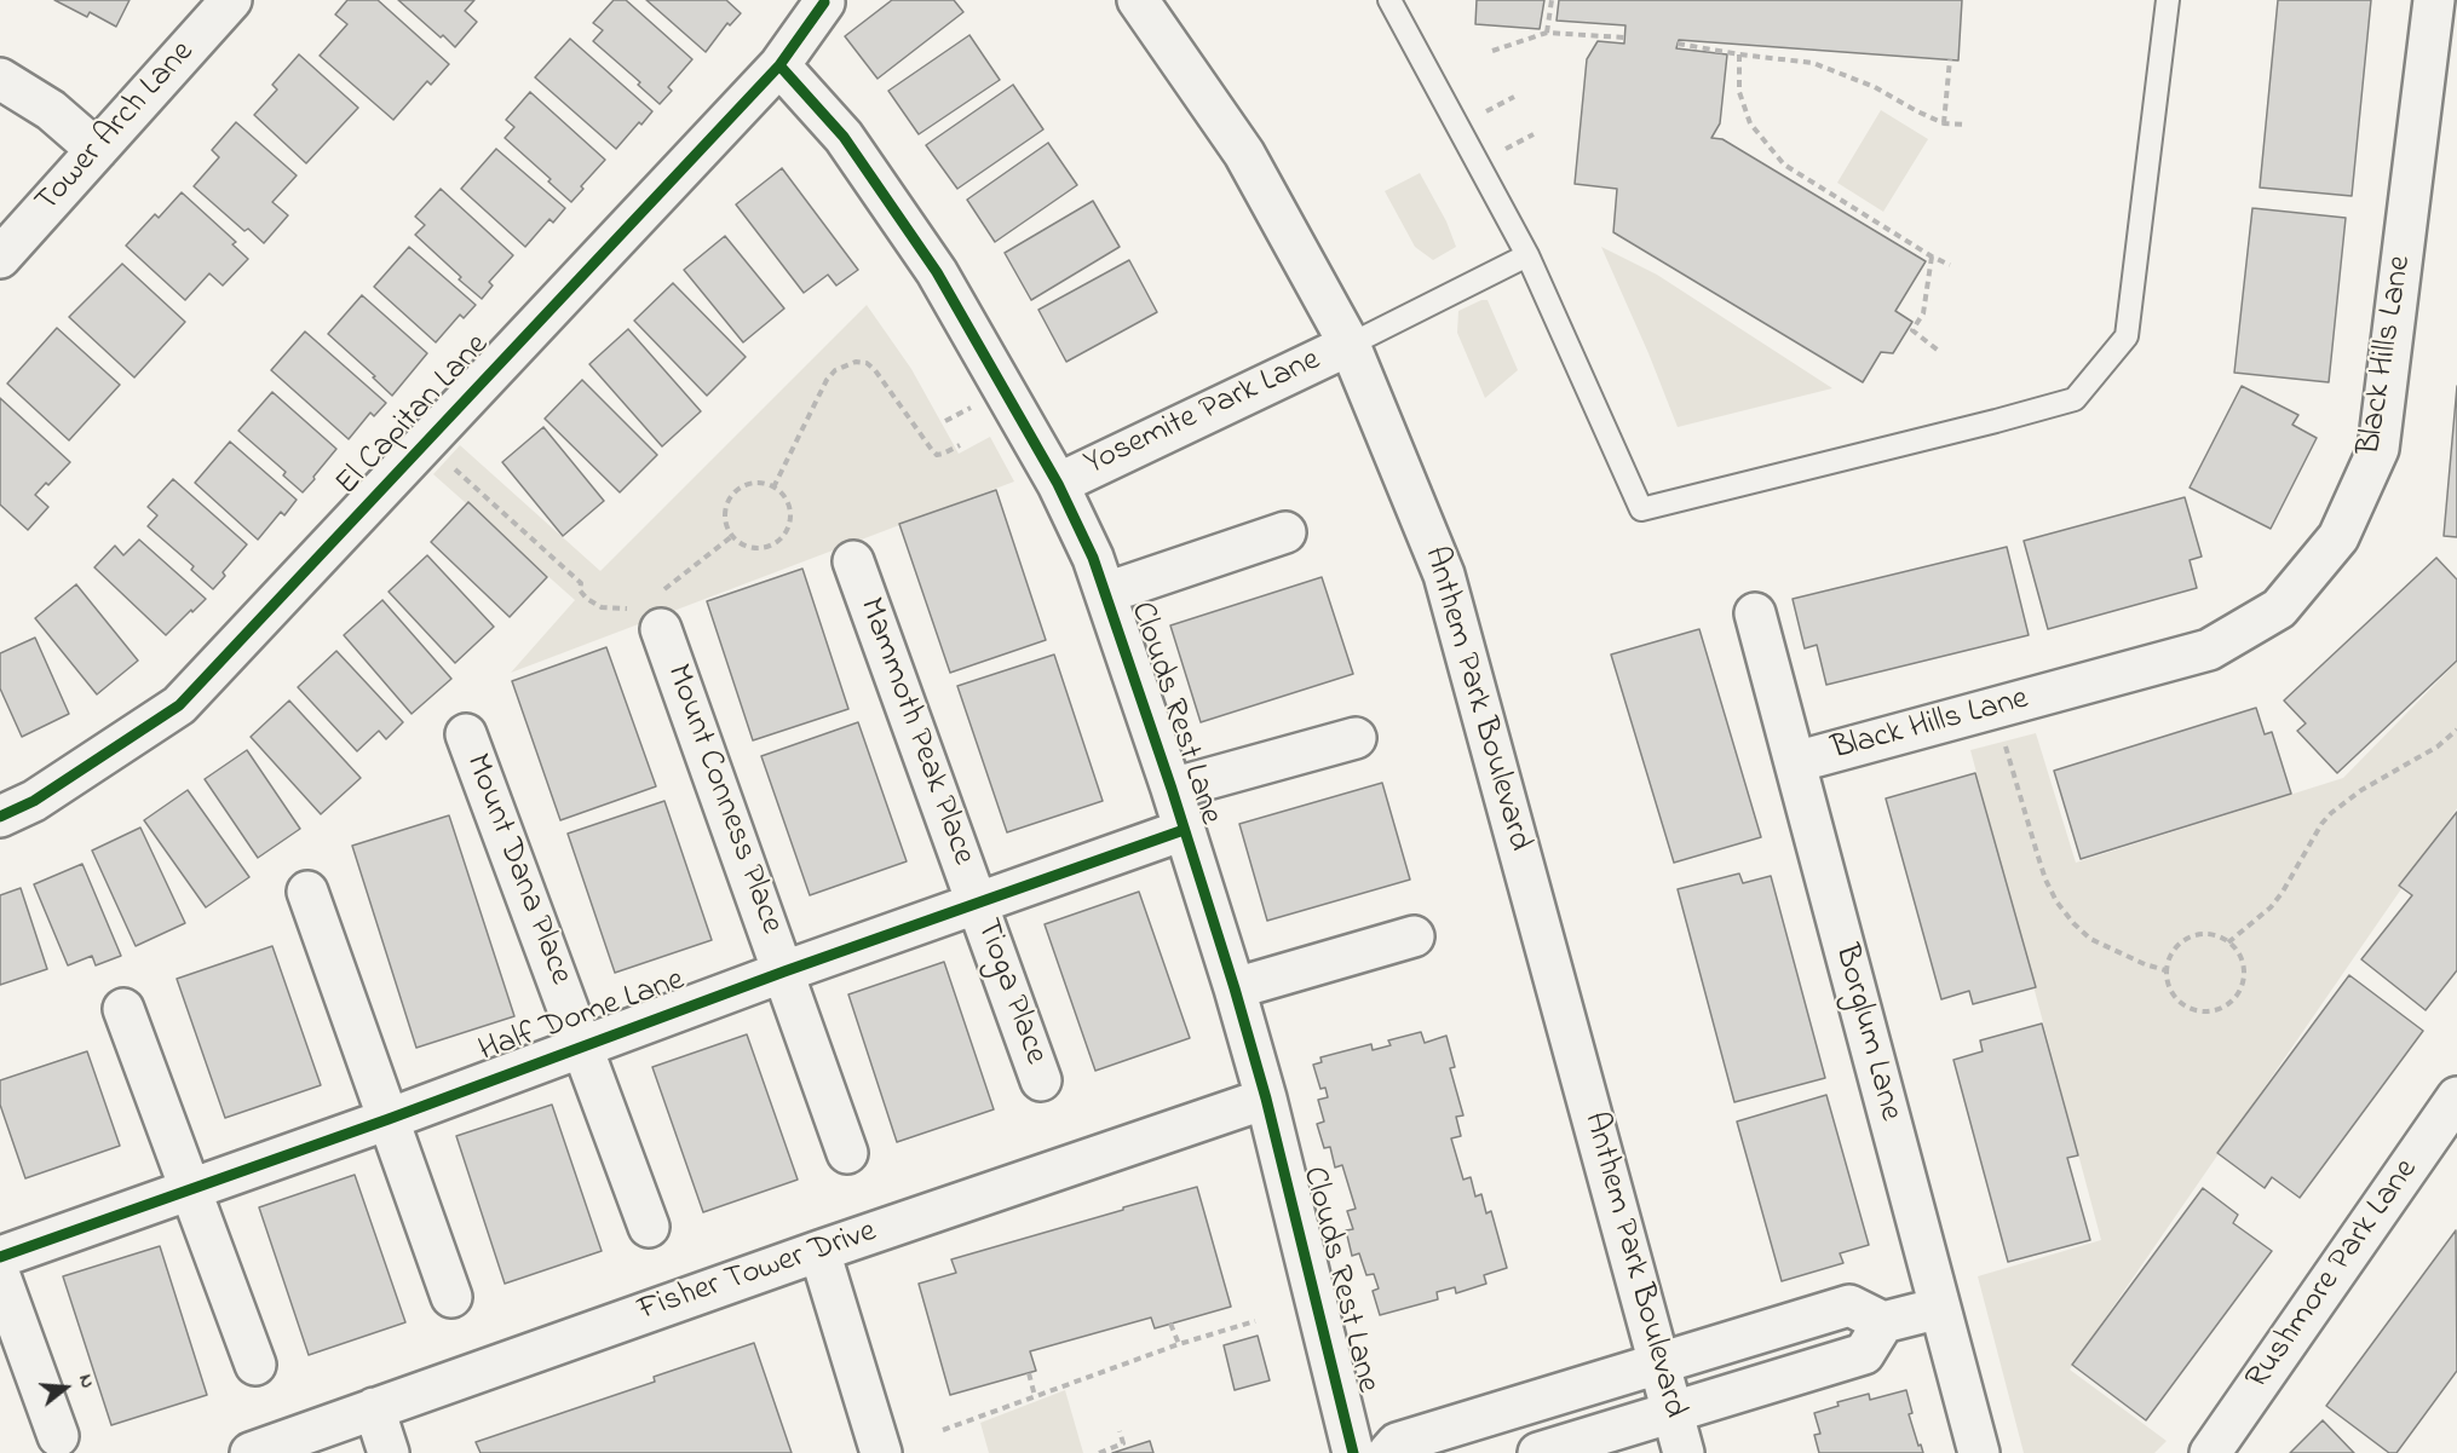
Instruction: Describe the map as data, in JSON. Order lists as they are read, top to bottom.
{
  "streets": {
    "street": [
      "Tower Arch Lane",
      "Black Hills Lane",
      "Yosemite Park Lane",
      "El Capitan Lane",
      "Anthem Park Boulevard",
      "Clouds Rest Lane",
      "Mammoth Peak Place",
      "Mount Conness Place",
      "Mount Dana Place",
      "Tioga Place",
      "Half Dome Lane",
      "Borglum Lane",
      "Fisher Tower Drive",
      "Rushmore Park Lane"
    ]
  },
  "crossings": [
    ["Black Hills Lane", "Borglum Lane"],
    ["Yosemite Park Lane", "Anthem Park Boulevard"],
    ["Yosemite Park Lane", "Clouds Rest Lane"],
    ["El Capitan Lane", "Clouds Rest Lane"],
    ["Clouds Rest Lane", "Half Dome Lane"],
    ["Clouds Rest Lane", "Fisher Tower Drive"],
    ["Mammoth Peak Place", "Tioga Place"],
    ["Mammoth Peak Place", "Half Dome Lane"],
    ["Mount Conness Place", "Half Dome Lane"],
    ["Mount Dana Place", "Half Dome Lane"],
    ["Tioga Place", "Half Dome Lane"]
  ],
  "north": "right"
}
